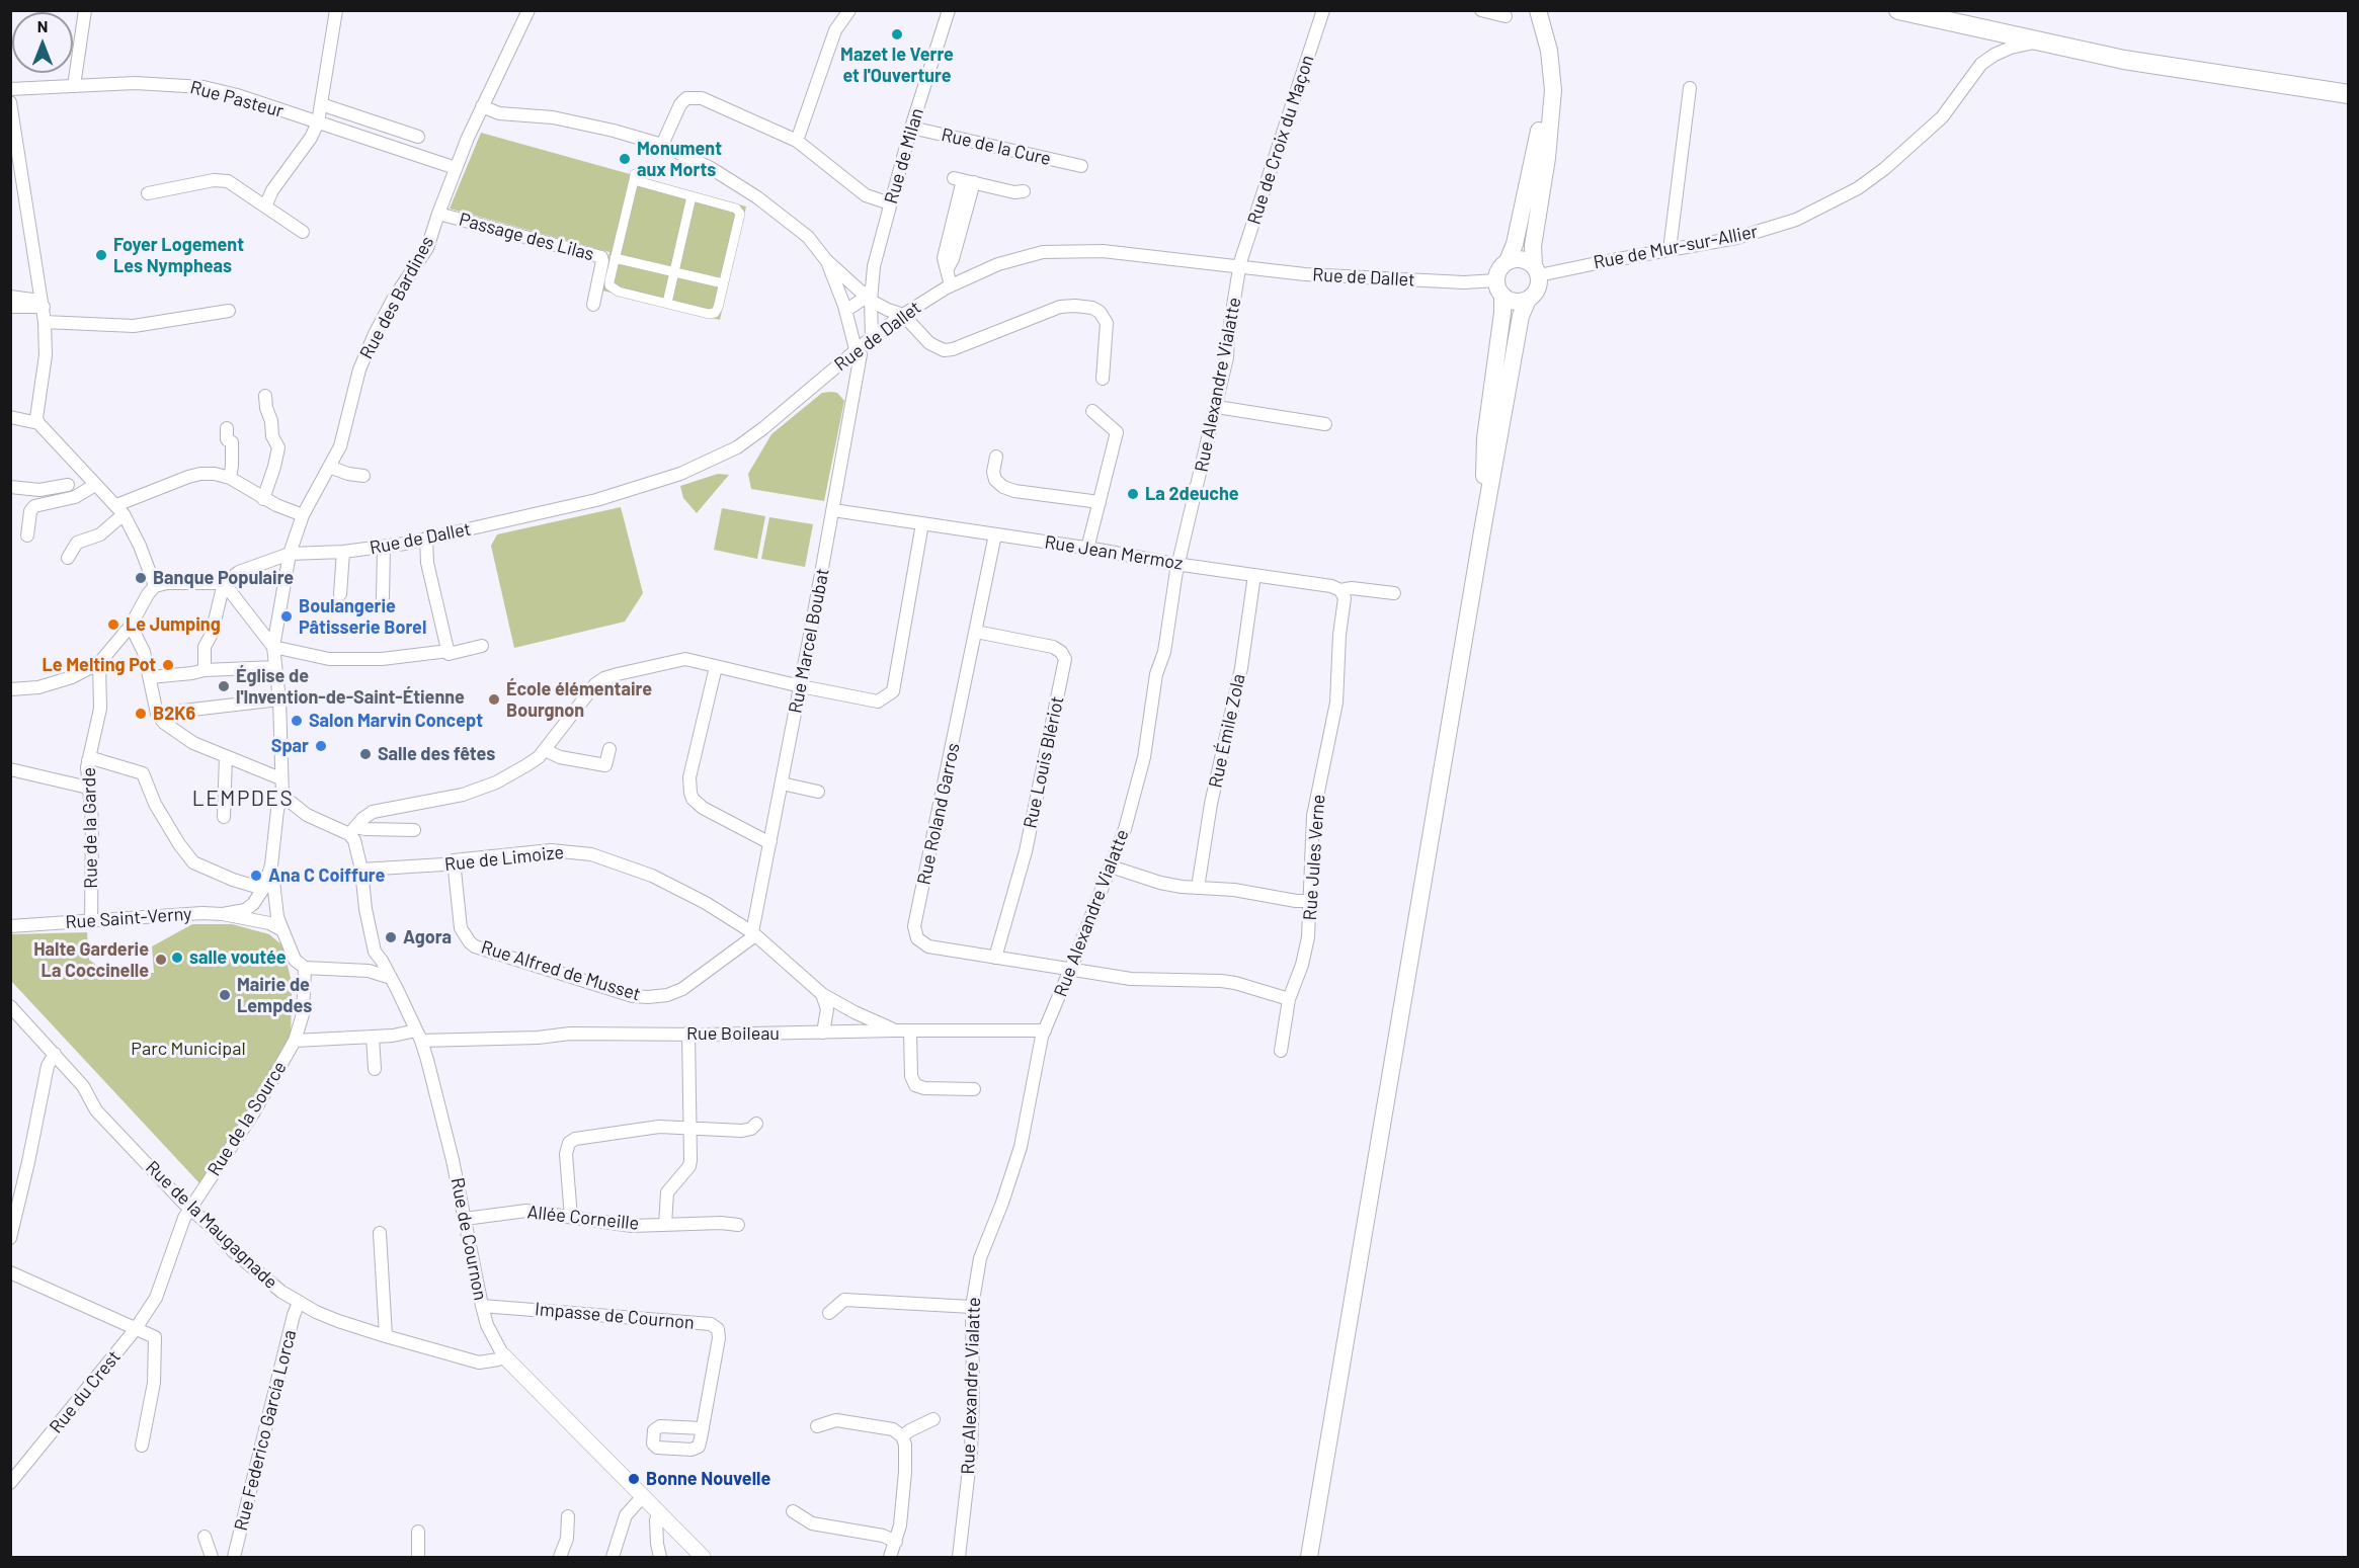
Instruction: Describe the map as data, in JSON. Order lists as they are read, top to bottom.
{
  "streets": {
    "street": [
      "Rue Pasteur",
      "Rue de Croix du Maçon",
      "Rue de la Cure",
      "Rue de Milan",
      "Passage des Lilas",
      "Rue de Mur-sur-Allier",
      "Rue de Dallet",
      "Rue des Bardines",
      "Rue Alexandre Vialatte",
      "Rue Jean Mermoz",
      "Rue Marcel Boubat",
      "Rue Émile Zola",
      "Rue Louis Blériot",
      "Rue Roland Garros",
      "Rue de la Garde",
      "Rue Jules Verne",
      "Rue de Limoize",
      "Rue Saint-Verny",
      "Rue Alfred de Musset",
      "Rue Boileau",
      "Rue de la Source",
      "Allée Corneille",
      "Rue de la Maugagnade",
      "Rue de Cournon",
      "Impasse de Cournon",
      "Rue du Crest",
      "Rue Federico García Lorca"
    ]
  },
  "crossings": [
    ["Rue Pasteur", "Rue des Bardines"],
    ["Rue de Croix du Maçon", "Rue de Dallet"],
    ["Rue de Croix du Maçon", "Rue Alexandre Vialatte"],
    ["Rue de la Cure", "Rue de Milan"],
    ["Rue de Milan", "Rue de Dallet"],
    ["Passage des Lilas", "Rue des Bardines"],
    ["Rue de Mur-sur-Allier", "Rue de Dallet"],
    ["Rue de Dallet", "Rue des Bardines"],
    ["Rue de Dallet", "Rue Alexandre Vialatte"],
    ["Rue de Dallet", "Rue Marcel Boubat"],
    ["Rue Alexandre Vialatte", "Rue Jean Mermoz"],
    ["Rue Alexandre Vialatte", "Rue Roland Garros"],
    ["Rue Alexandre Vialatte", "Rue Boileau"],
    ["Rue Jean Mermoz", "Rue Marcel Boubat"],
    ["Rue Jean Mermoz", "Rue Émile Zola"],
    ["Rue Jean Mermoz", "Rue Roland Garros"],
    ["Rue Jean Mermoz", "Rue Jules Verne"],
    ["Rue Marcel Boubat", "Rue de Limoize"],
    ["Rue Marcel Boubat", "Rue Alfred de Musset"],
    ["Rue Louis Blériot", "Rue Roland Garros"],
    ["Rue Roland Garros", "Rue Jules Verne"],
    ["Rue de la Garde", "Rue Saint-Verny"],
    ["Rue de Limoize", "Rue Alfred de Musset"],
    ["Rue de Limoize", "Rue Boileau"],
    ["Rue Boileau", "Rue de la Source"],
    ["Rue Boileau", "Rue de Cournon"],
    ["Rue de la Source", "Rue de la Maugagnade"],
    ["Rue de la Source", "Rue du Crest"],
    ["Allée Corneille", "Rue de Cournon"],
    ["Rue de la Maugagnade", "Rue de Cournon"],
    ["Rue de la Maugagnade", "Rue Federico García Lorca"],
    ["Rue de Cournon", "Impasse de Cournon"]
  ],
  "districts": ["LEMPDES"],
  "parks": ["Parc Municipal"],
  "places": [
    "Mazet le Verre et l'Ouverture",
    "Monument aux Morts",
    "Foyer Logement Les Nympheas",
    "La 2deuche",
    "Banque Populaire",
    "Boulangerie Pâtisserie Borel",
    "Le Jumping",
    "Le Melting Pot",
    "Église de l'Invention-de-Saint-Étienne",
    "École élémentaire Bourgnon",
    "B2K6",
    "Salon Marvin Concept",
    "Spar",
    "Salle des fêtes",
    "Ana C Coiffure",
    "Agora",
    "salle voutée",
    "Halte Garderie La Coccinelle",
    "Mairie de Lempdes",
    "Bonne Nouvelle"
  ],
  "north": "top"
}
